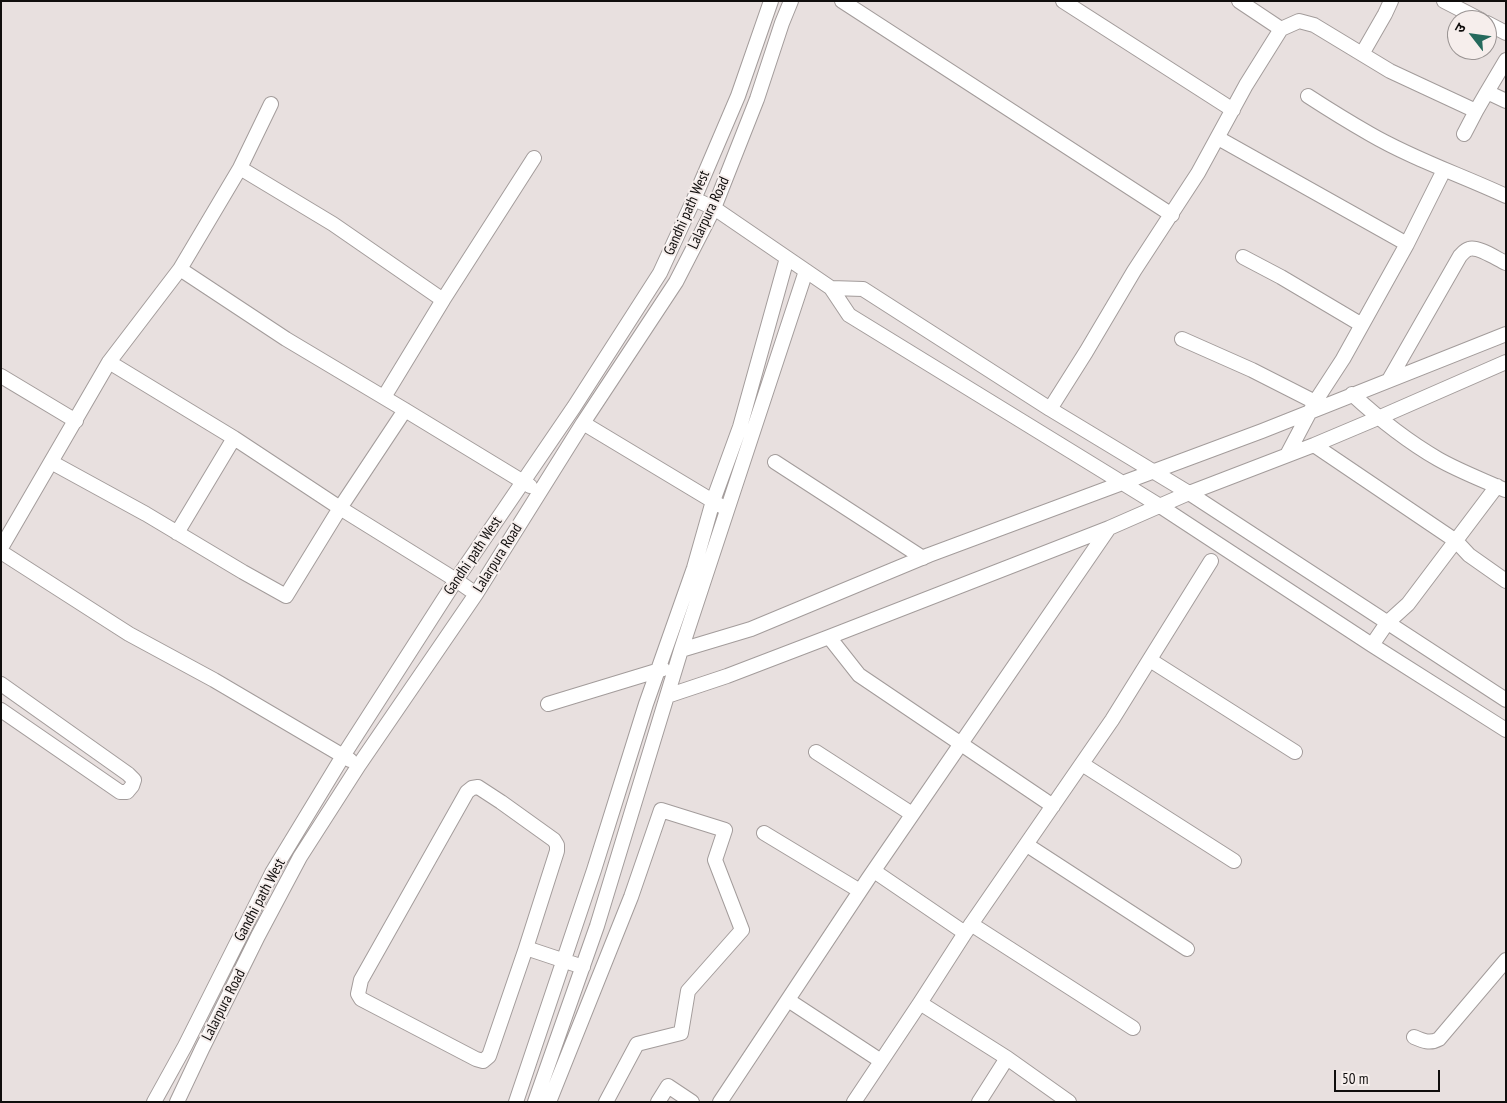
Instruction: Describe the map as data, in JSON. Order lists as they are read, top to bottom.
{
  "streets": {
    "street": ["Gandhi path West", "Lalarpura Road"]
  },
  "scale_bar": "50 m",
  "north": "top left"
}
